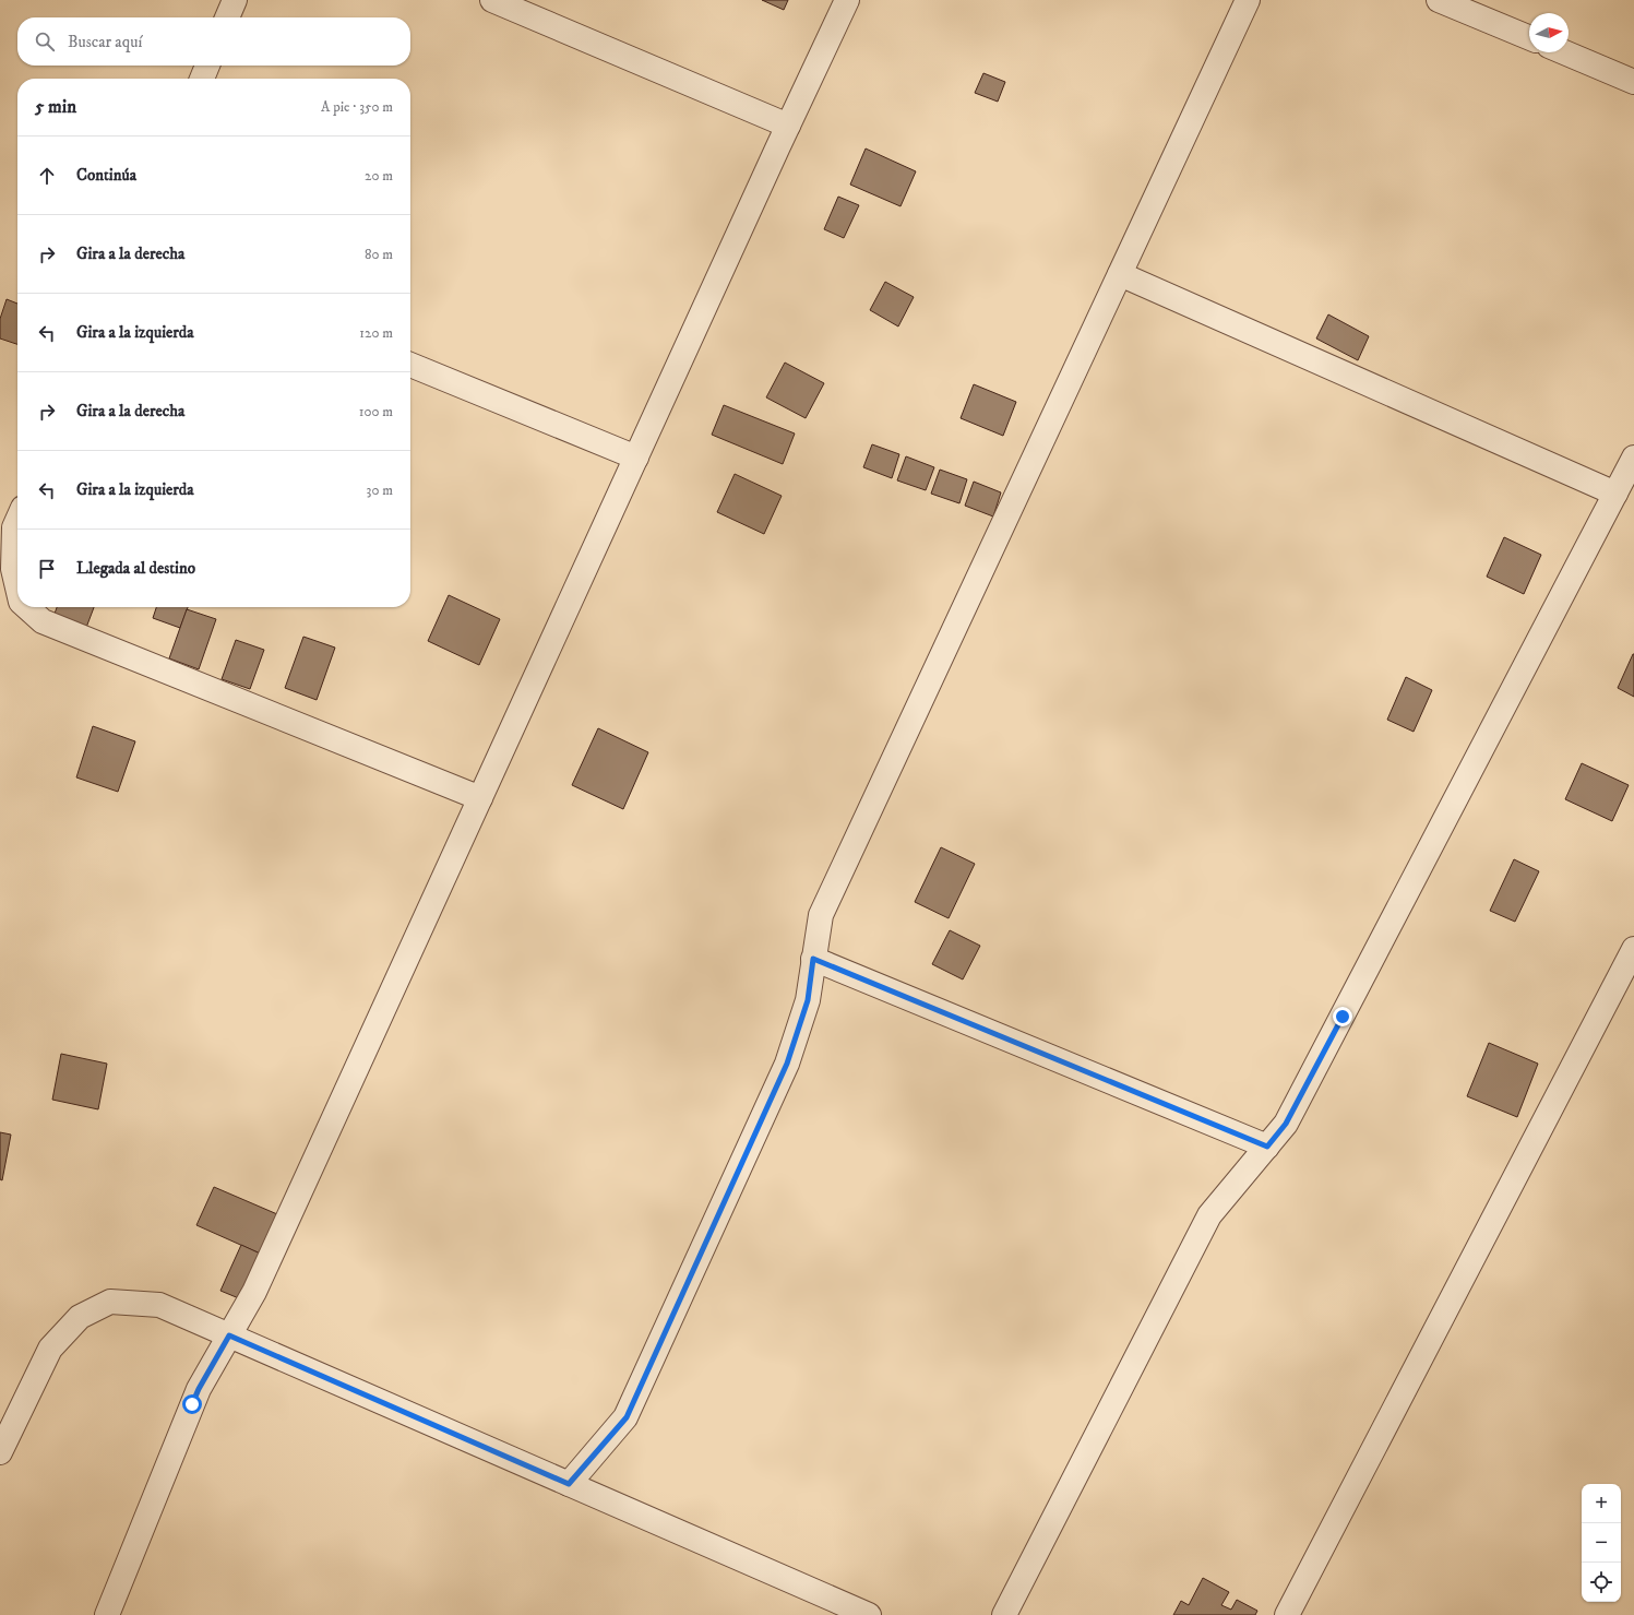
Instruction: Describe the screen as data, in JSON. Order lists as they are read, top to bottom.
{
  "north": "right",
  "page": {
    "search": "Buscar aquí",
    "heading": ["5 min", "A pie · 350 m"],
    "list": [
      ["Continúa", "20 m"],
      ["Gira a la derecha", "80 m"],
      ["Gira a la izquierda", "120 m"],
      ["Gira a la derecha", "100 m"],
      ["Gira a la izquierda", "30 m"],
      "Llegada al destino"
    ],
    "map_buttons": ["+", "−"]
  }
}
